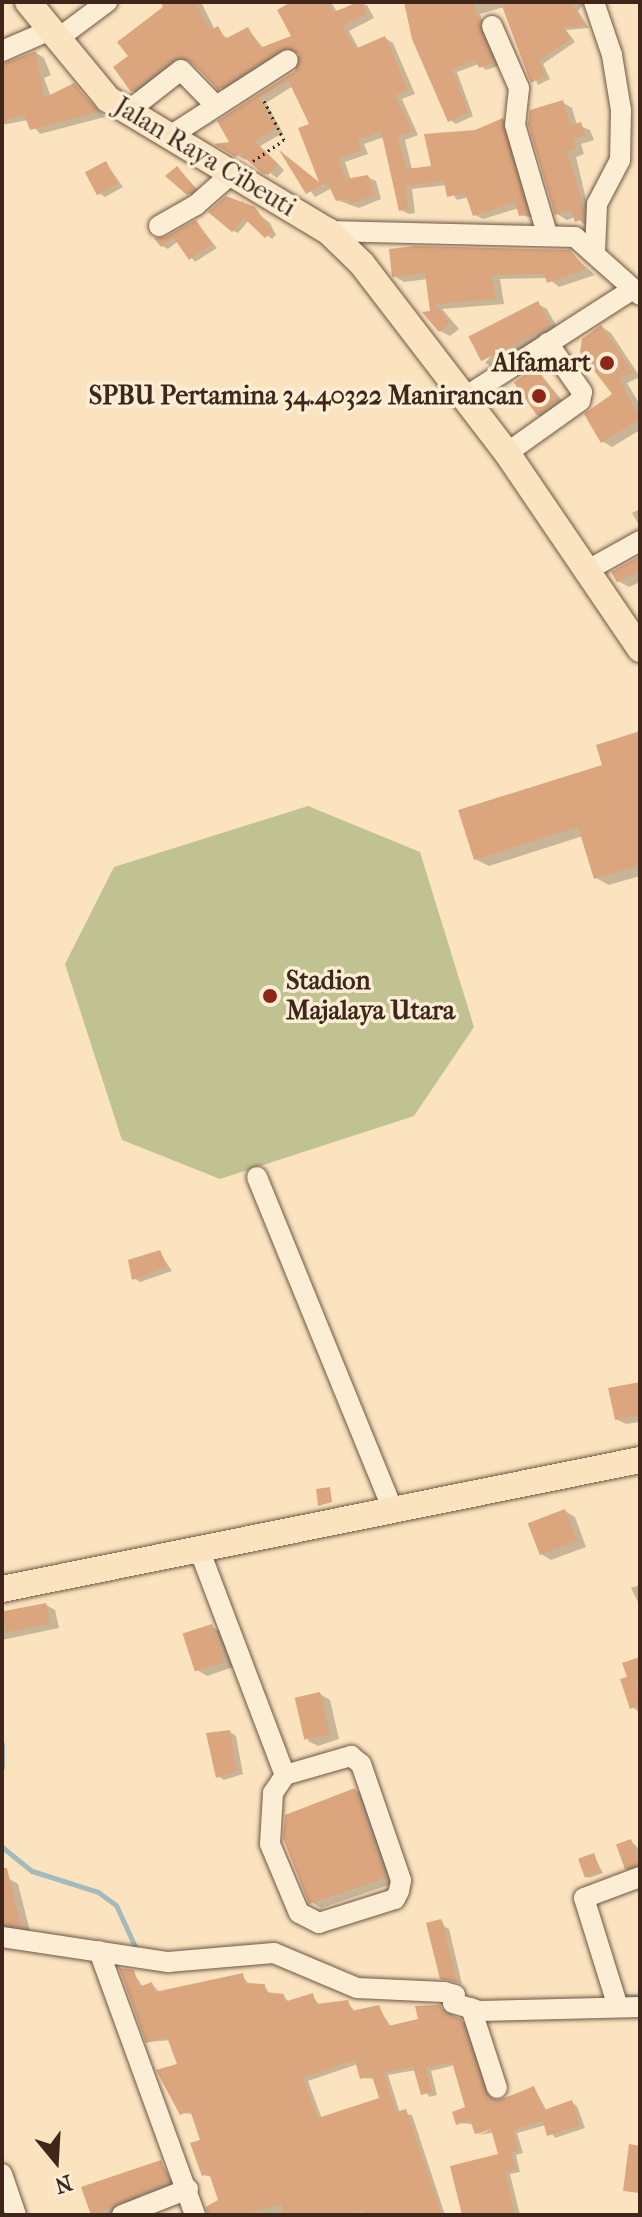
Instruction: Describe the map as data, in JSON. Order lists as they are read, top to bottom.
{
  "streets": {
    "main road": ["Jalan Raya Cibeuti"]
  },
  "places": ["Alfamart", "SPBU Pertamina 34.40322 Manirancan", "Stadion Majalaya Utara"],
  "north": "bottom"
}
